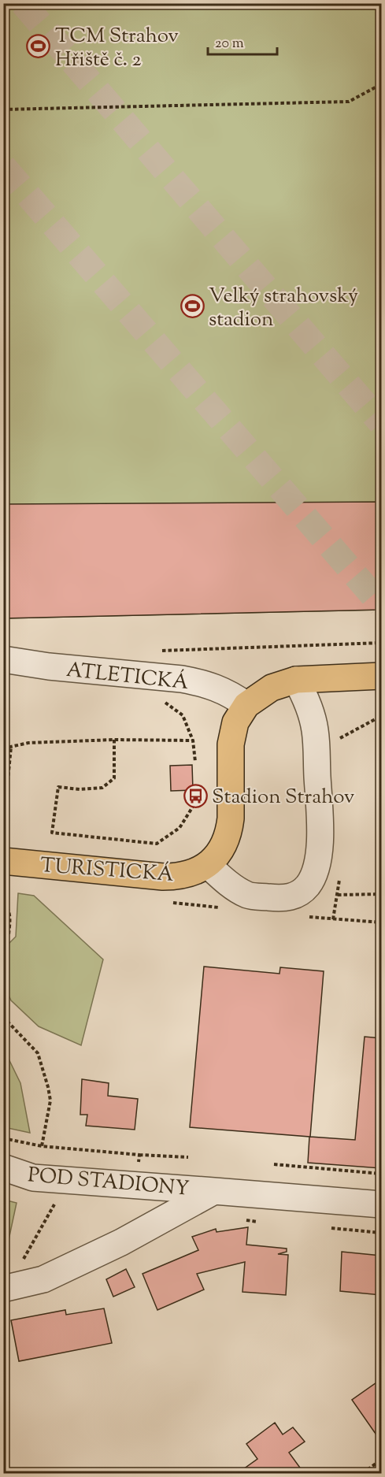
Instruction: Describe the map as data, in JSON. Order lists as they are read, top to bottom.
{
  "streets": {
    "main road": ["TURISTICKÁ"],
    "street": ["ATLETICKÁ", "POD STADIONY"]
  },
  "crossings": [
    ["ATLETICKÁ", "TURISTICKÁ"]
  ],
  "places": {
    "sports": ["TCM Strahov Hřiště č. 2", "Velký strahovský stadion"],
    "bus stop": ["Stadion Strahov"]
  },
  "scale_bar": "20 m"
}
